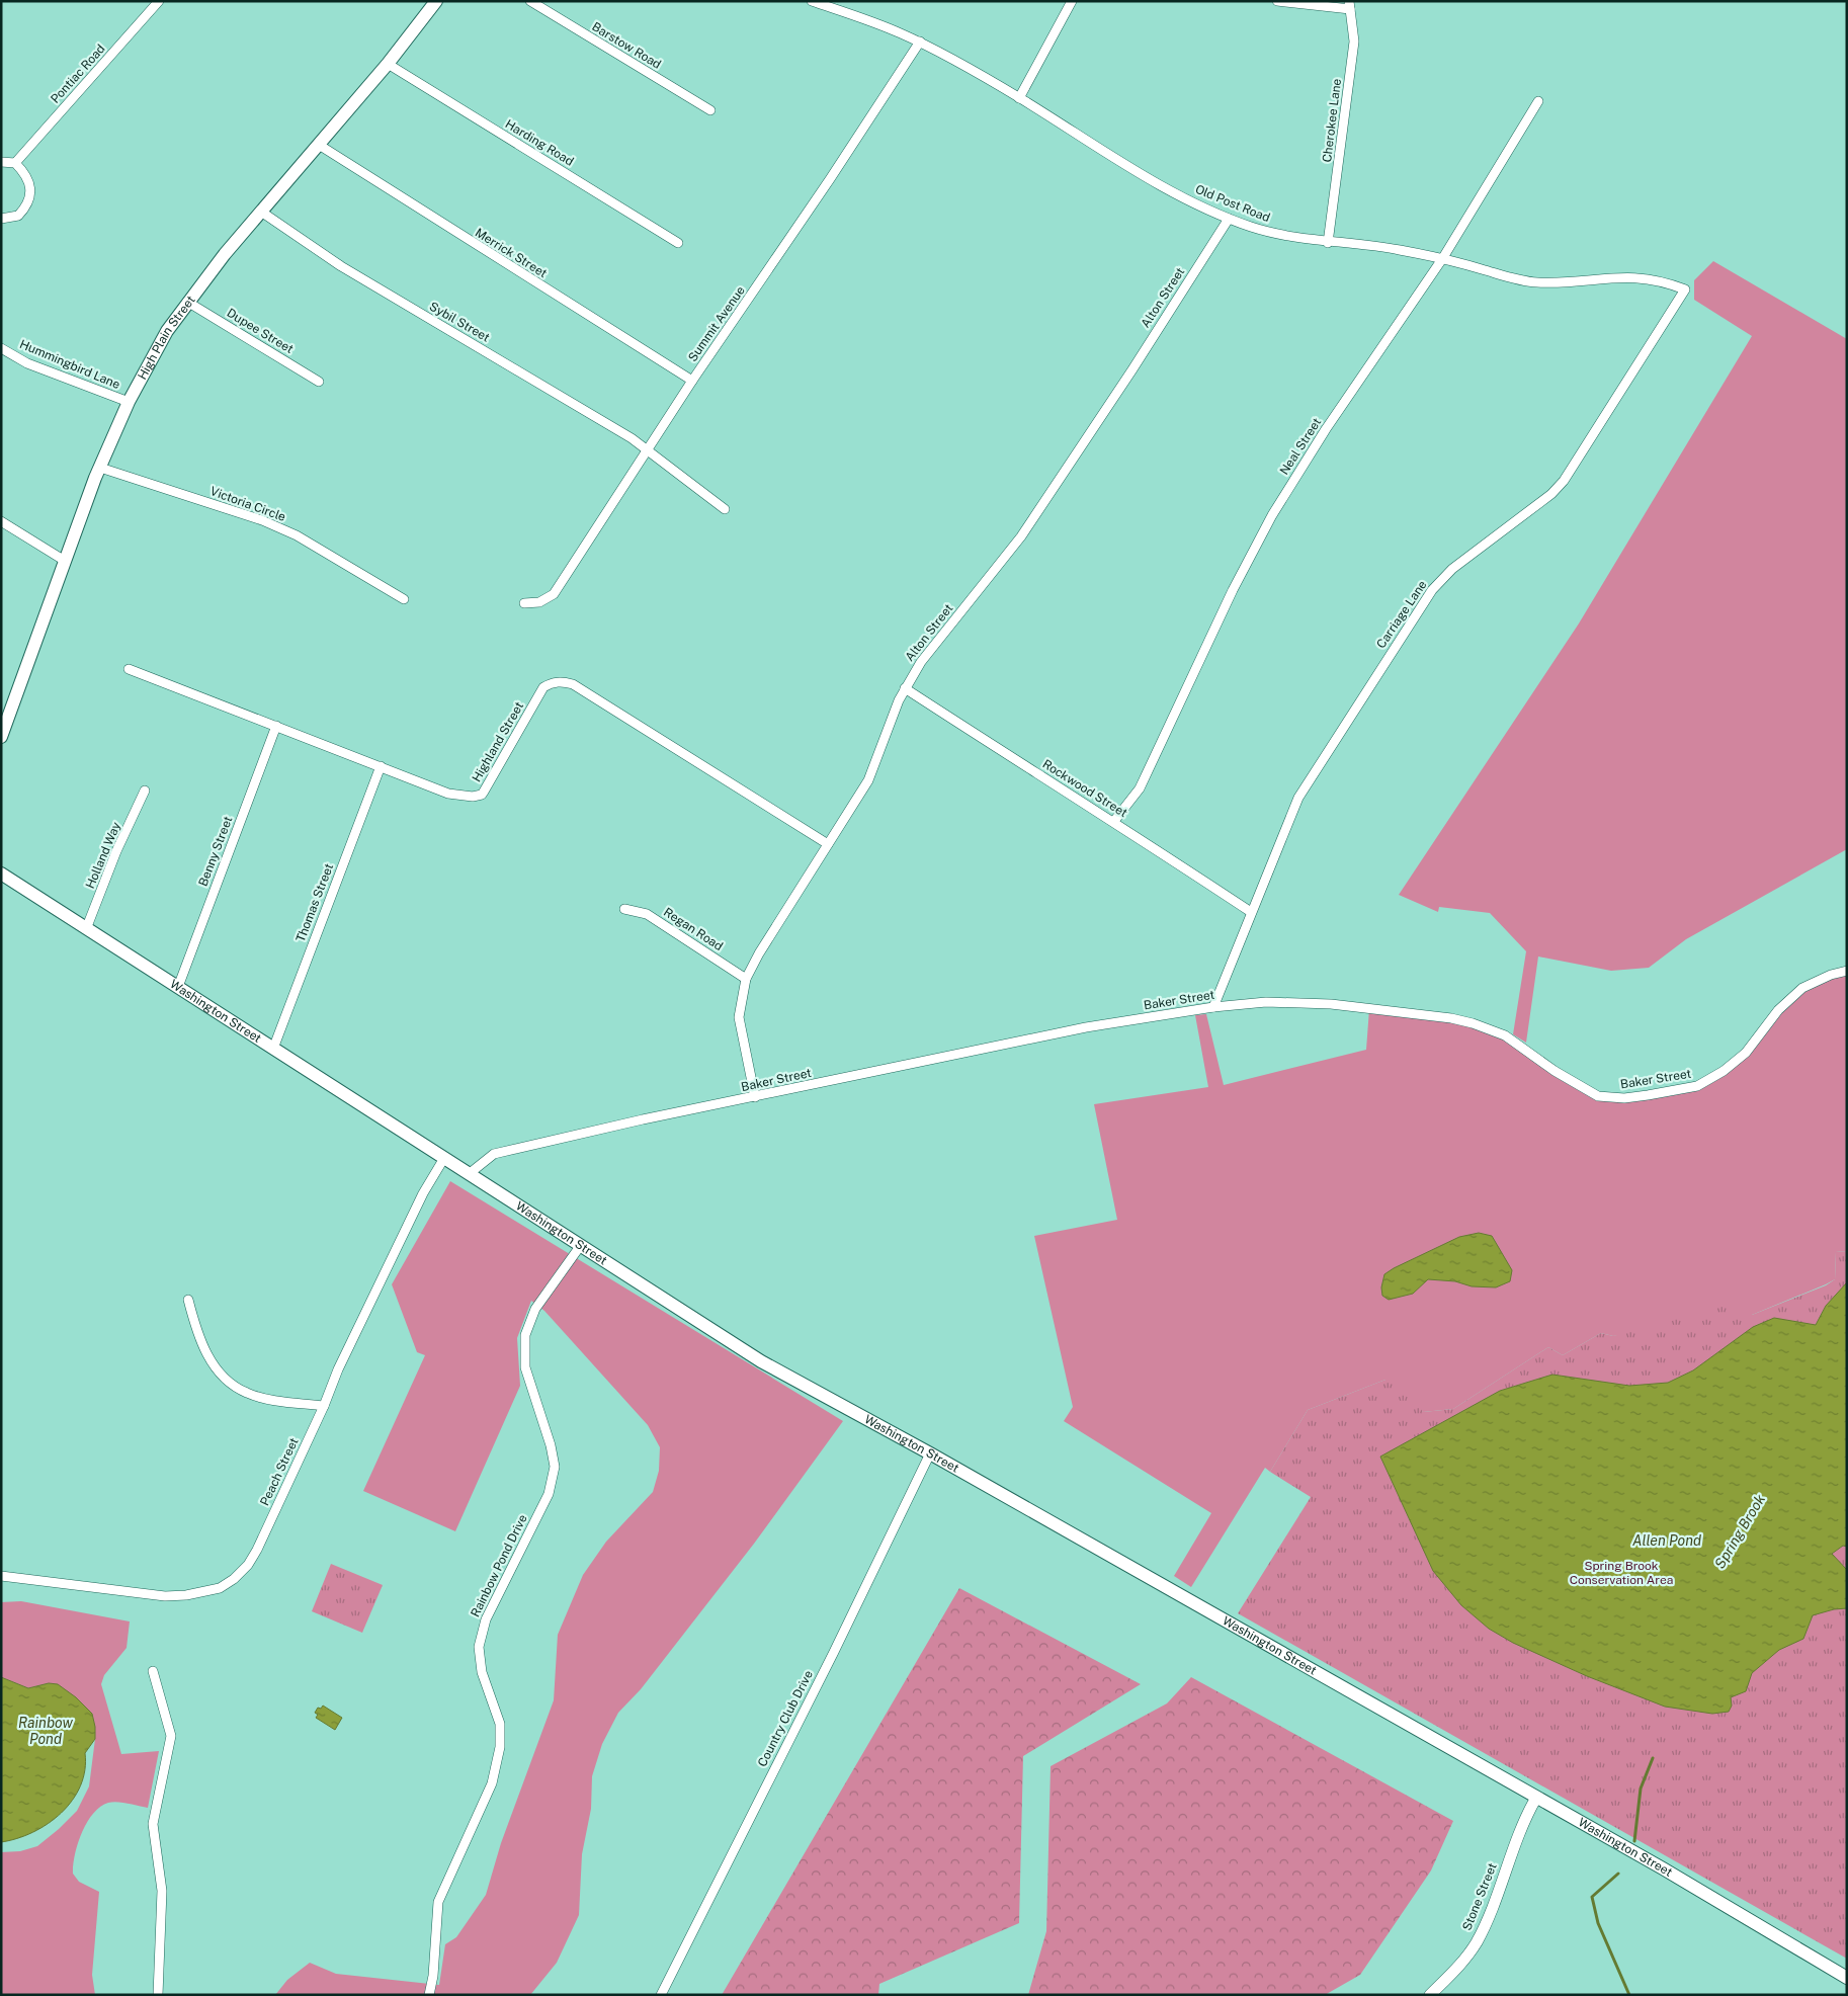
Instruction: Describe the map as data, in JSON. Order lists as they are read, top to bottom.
{
  "streets": {
    "main road": ["High Plain Street", "Washington Street"],
    "street": [
      "Barstow Road",
      "Pontiac Road",
      "Cherokee Lane",
      "Harding Road",
      "Old Post Road",
      "Merrick Street",
      "Alton Street",
      "Sybil Street",
      "Summit Avenue",
      "Dupee Street",
      "Hummingbird Lane",
      "Neal Street",
      "Victoria Circle",
      "Carriage Lane",
      "Highland Street",
      "Rockwood Street",
      "Benny Street",
      "Holland Way",
      "Thomas Street",
      "Regan Road",
      "Baker Street",
      "Peach Street",
      "Rainbow Pond Drive",
      "Country Club Drive",
      "Stone Street"
    ]
  },
  "crossings": [
    ["Cherokee Lane", "Old Post Road"],
    ["Harding Road", "High Plain Street"],
    ["Old Post Road", "Alton Street"],
    ["Old Post Road", "Summit Avenue"],
    ["Old Post Road", "Neal Street"],
    ["Old Post Road", "Carriage Lane"],
    ["Merrick Street", "Summit Avenue"],
    ["Merrick Street", "High Plain Street"],
    ["Alton Street", "Highland Street"],
    ["Alton Street", "Rockwood Street"],
    ["Alton Street", "Regan Road"],
    ["Alton Street", "Baker Street"],
    ["Sybil Street", "Summit Avenue"],
    ["Sybil Street", "High Plain Street"],
    ["Dupee Street", "High Plain Street"],
    ["High Plain Street", "Hummingbird Lane"],
    ["High Plain Street", "Victoria Circle"],
    ["Neal Street", "Rockwood Street"],
    ["Carriage Lane", "Rockwood Street"],
    ["Carriage Lane", "Baker Street"],
    ["Highland Street", "Benny Street"],
    ["Highland Street", "Thomas Street"],
    ["Benny Street", "Washington Street"],
    ["Holland Way", "Washington Street"],
    ["Thomas Street", "Washington Street"],
    ["Baker Street", "Washington Street"],
    ["Washington Street", "Peach Street"],
    ["Washington Street", "Rainbow Pond Drive"],
    ["Washington Street", "Country Club Drive"],
    ["Washington Street", "Stone Street"]
  ],
  "water": ["Spring Brook", "Allen Pond", "Rainbow Pond"],
  "parks": ["Spring Brook Conservation Area"]
}
